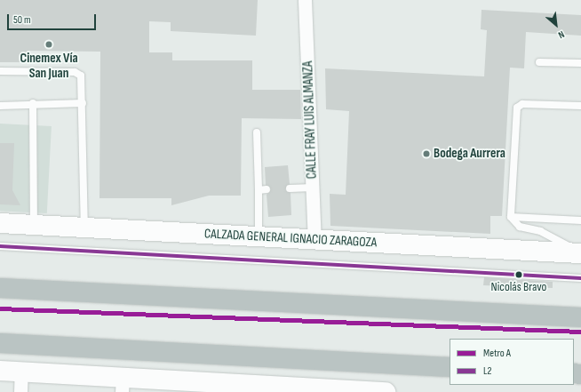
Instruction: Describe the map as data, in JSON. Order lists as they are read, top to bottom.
{
  "streets": {
    "main road": ["CALZADA GENERAL IGNACIO ZARAGOZA"],
    "street": ["CALLE FRAY LUIS ALMANZA"]
  },
  "crossings": [
    ["CALLE FRAY LUIS ALMANZA", "CALZADA GENERAL IGNACIO ZARAGOZA"]
  ],
  "places": ["Cinemex Vía San Juan", "Bodega Aurrera", "Nicolás Bravo"],
  "lines": ["transit line L2", "metro line A"],
  "legend": ["Metro A", "L2"],
  "scale_bar": "50 m",
  "north": "bottom right"
}
